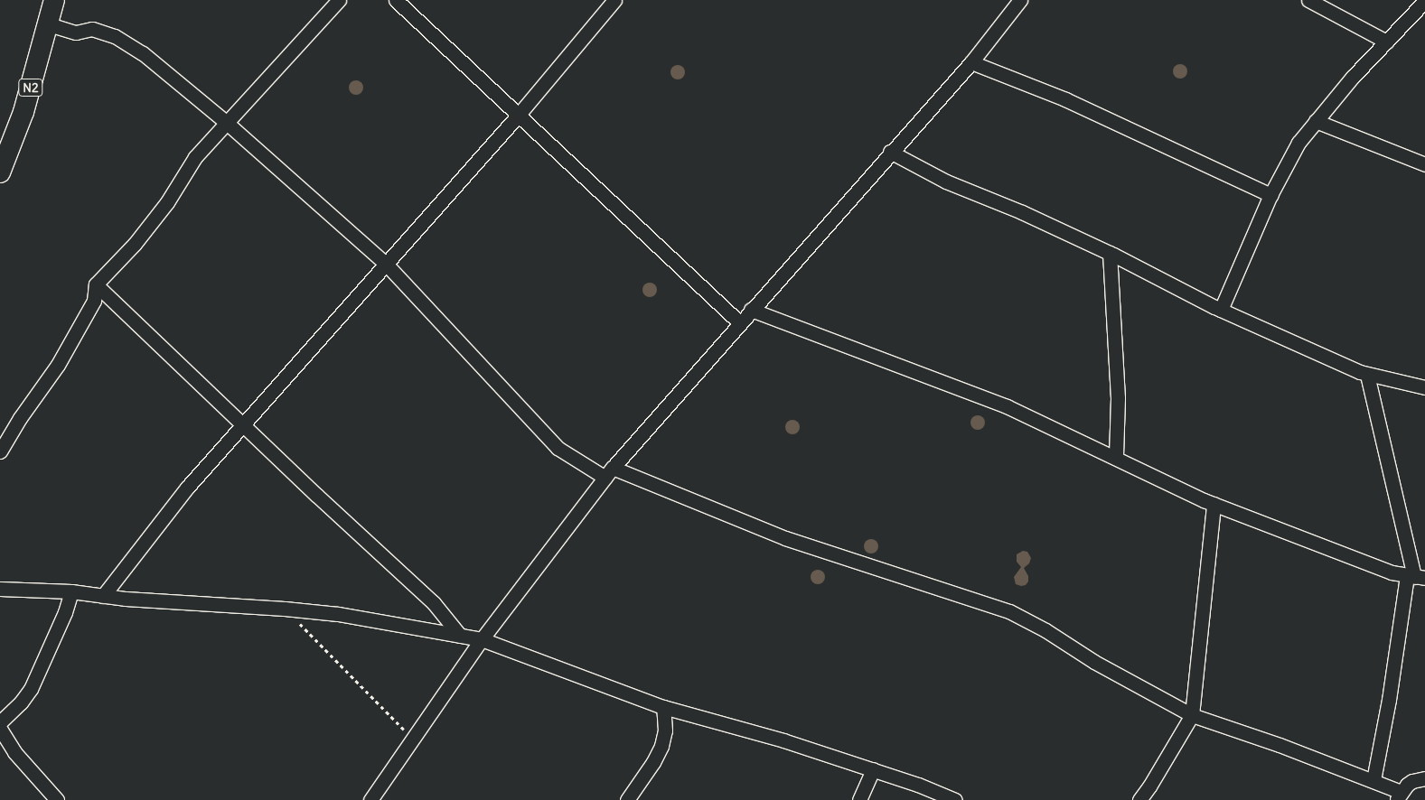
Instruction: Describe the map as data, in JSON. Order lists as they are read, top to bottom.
{
  "streets": {
    "highway": ["N2"]
  }
}
